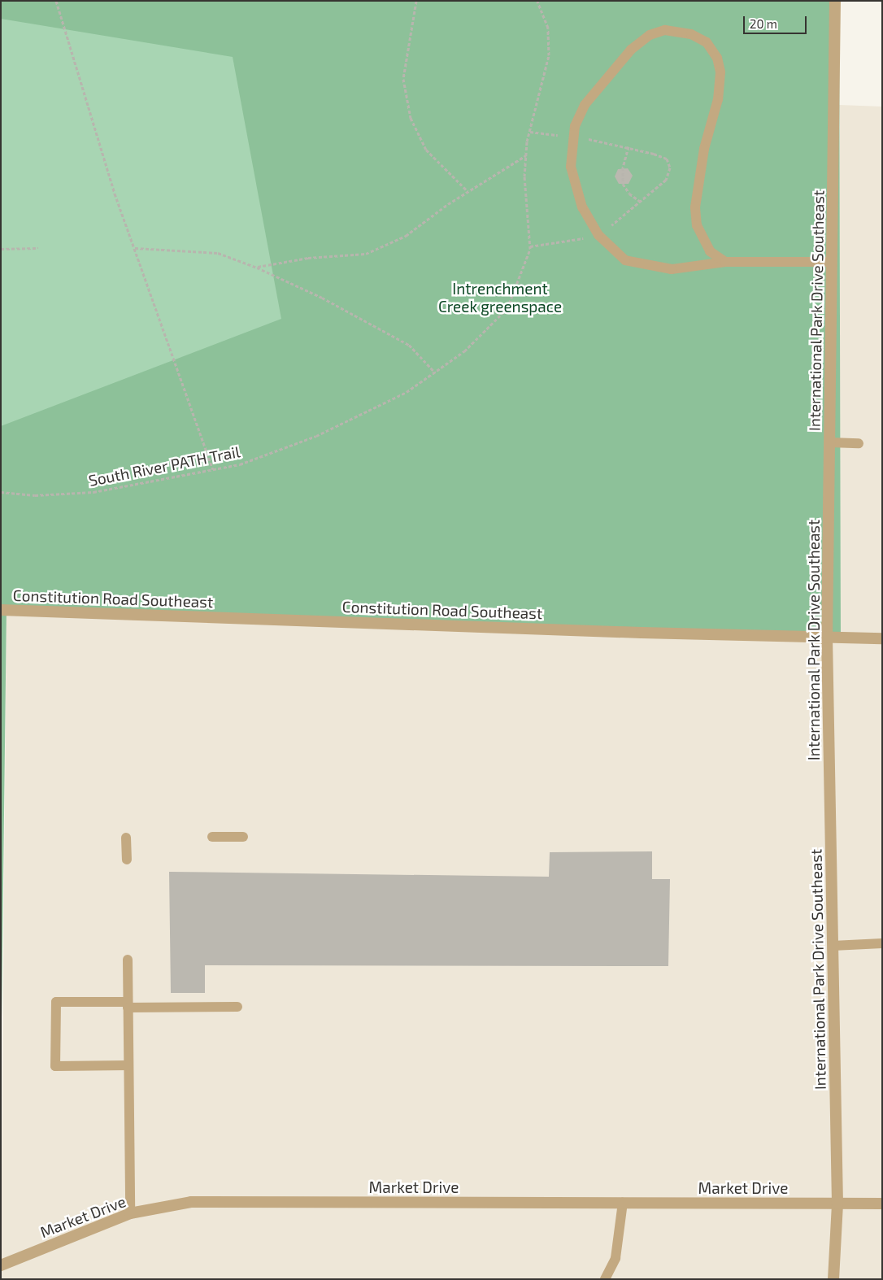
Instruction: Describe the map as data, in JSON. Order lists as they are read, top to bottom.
{
  "streets": {
    "street": ["International Park Drive Southeast", "Constitution Road Southeast", "Market Drive"],
    "path": ["South River PATH Trail"]
  },
  "crossings": [
    ["International Park Drive Southeast", "Constitution Road Southeast"],
    ["International Park Drive Southeast", "Market Drive"]
  ],
  "parks": ["Intrenchment Creek greenspace"],
  "scale_bar": "20 m"
}
